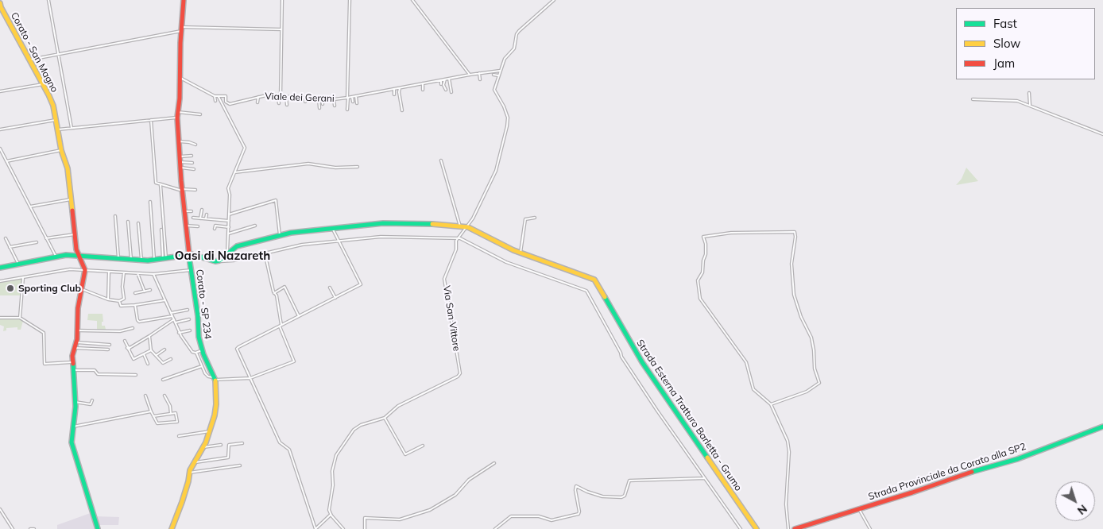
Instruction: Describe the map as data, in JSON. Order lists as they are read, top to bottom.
{
  "streets": {
    "main road": [
      "Corato - San Magno",
      "Corato - SP 234",
      "Strada Esterna Tratturo Barletta - Grumo",
      "Strada Provinciale da Corato alla SP2"
    ],
    "street": ["Viale dei Gerani", "Via San Vittore"]
  },
  "crossings": [
    ["Viale dei Gerani", "Corato - SP 234"],
    ["Viale dei Gerani", "Via San Vittore"],
    ["Via San Vittore", "Strada Esterna Tratturo Barletta - Grumo"]
  ],
  "districts": ["Oasi di Nazareth"],
  "places": ["Sporting Club"],
  "legend": ["Fast", "Slow", "Jam"],
  "north": "bottom right"
}
